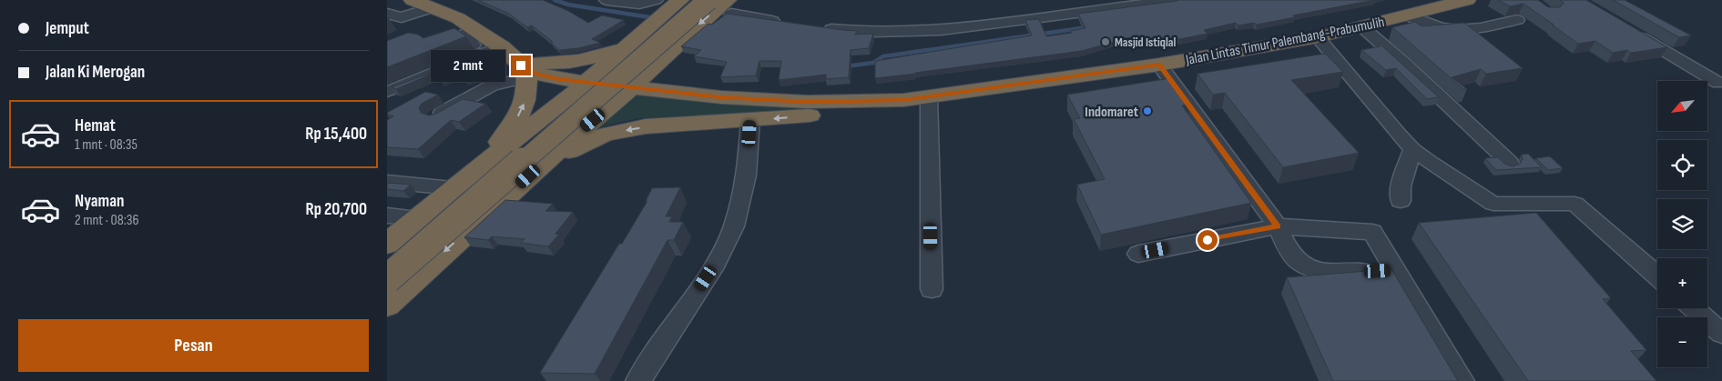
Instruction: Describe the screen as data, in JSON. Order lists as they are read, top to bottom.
{
  "streets": {
    "highway": ["Jalan Lintas Timur Palembang-Prabumulih"]
  },
  "places": ["Masjid Istiqlal", "Indomaret"],
  "north": "bottom left",
  "page": {
    "banner": ["Jemput", "Jalan Ki Merogan"],
    "bubble": "2 mnt",
    "map_buttons": ["+", "−"],
    "list": [
      {
        "name": "Hemat",
        "note": "1 mnt · 08:35",
        "value": "Rp 15,400"
      },
      {
        "name": "Nyaman",
        "note": "2 mnt · 08:36",
        "value": "Rp 20,700"
      }
    ],
    "buttons": "Pesan"
  }
}
